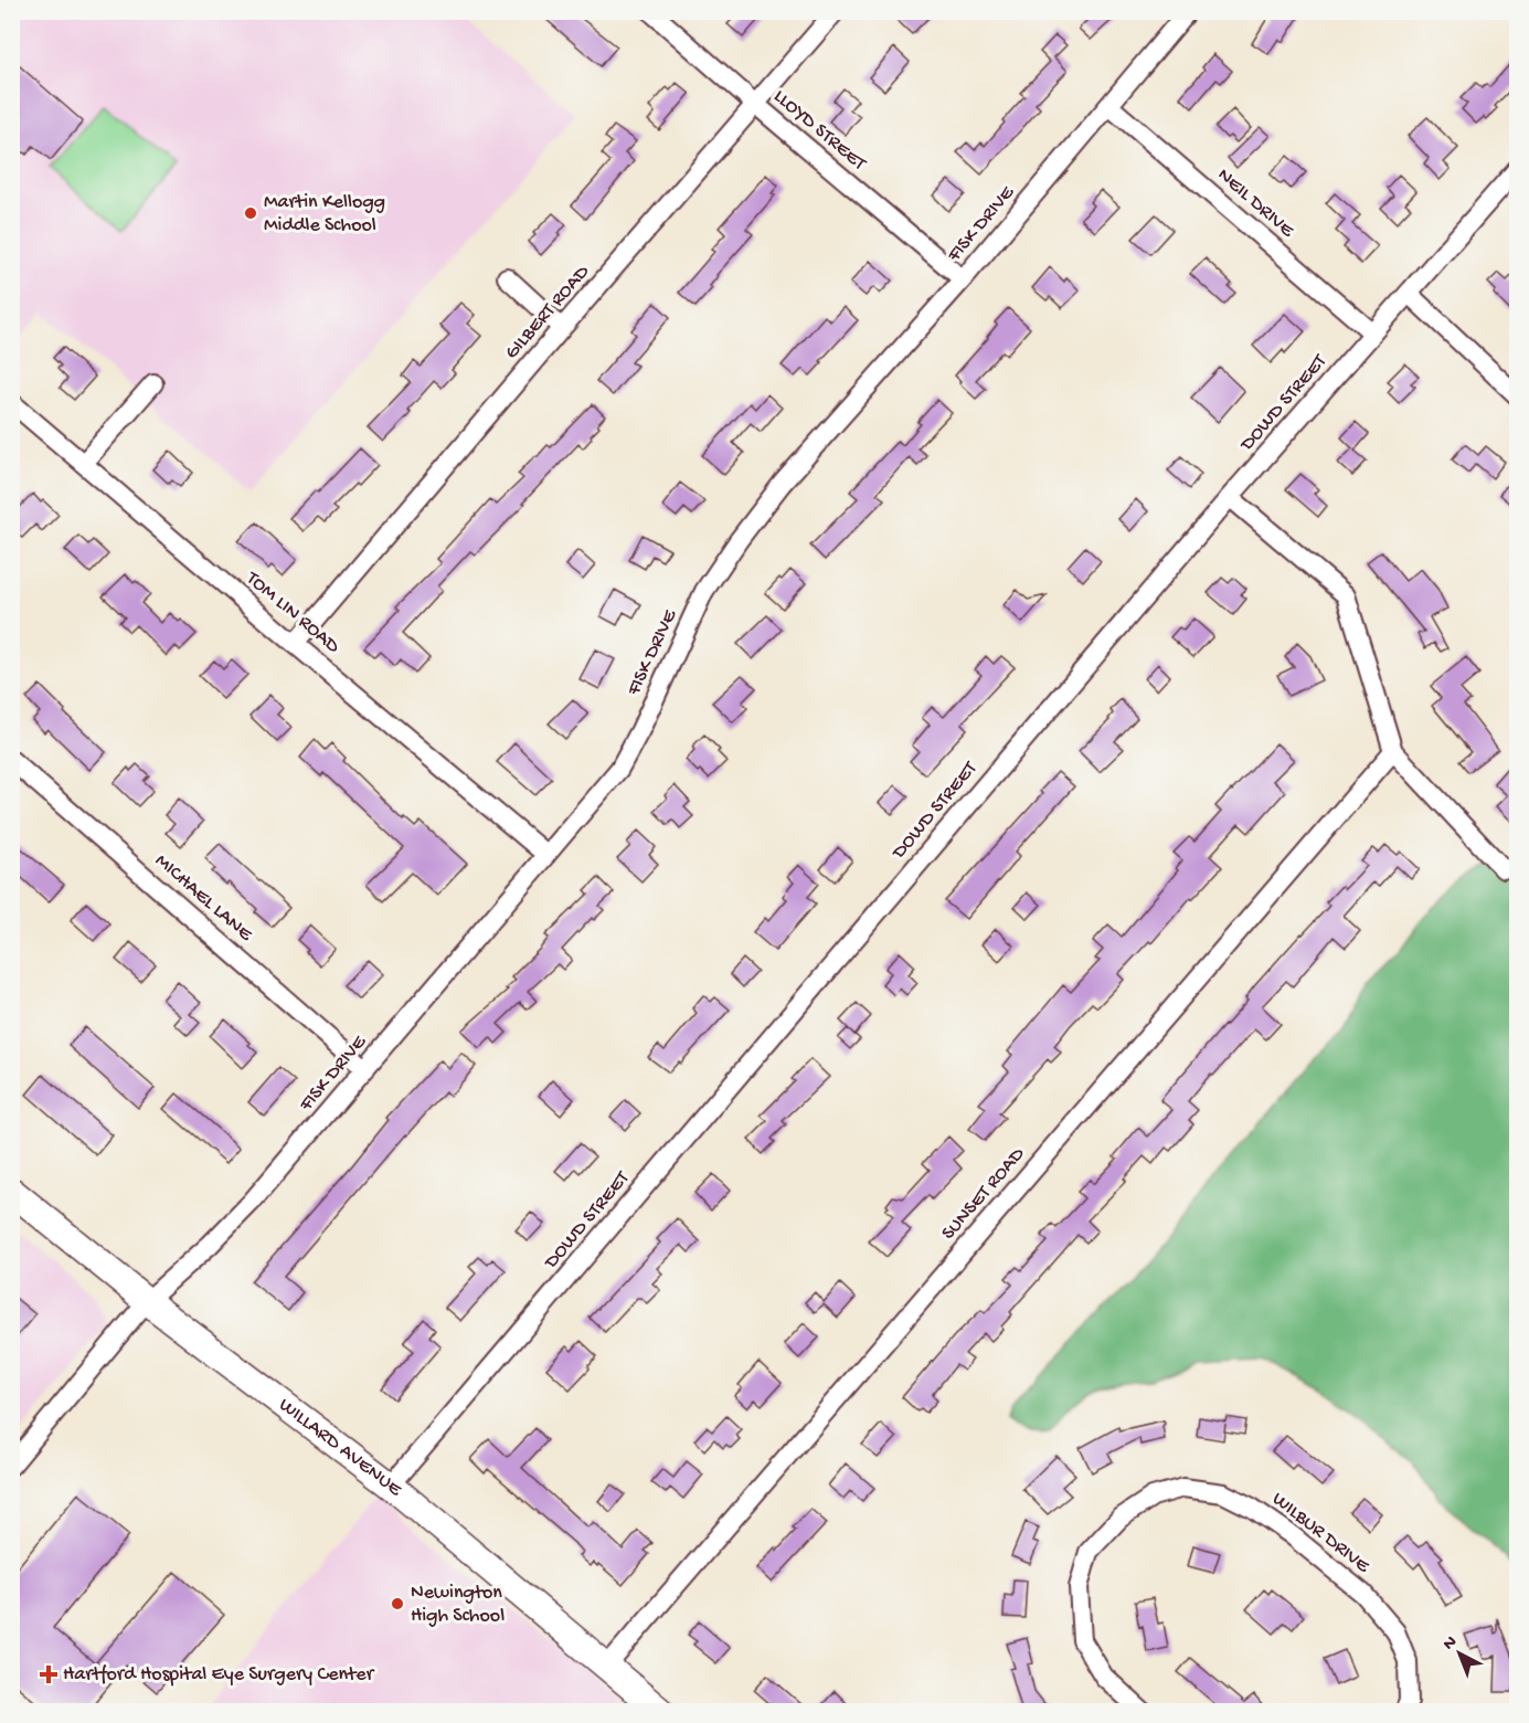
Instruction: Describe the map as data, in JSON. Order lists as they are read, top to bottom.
{
  "streets": {
    "main road": ["WILLARD AVENUE"],
    "street": [
      "LLOYD STREET",
      "NEIL DRIVE",
      "FISK DRIVE",
      "GILBERT ROAD",
      "DOWD STREET",
      "TOM LIN ROAD",
      "MICHAEL LANE",
      "SUNSET ROAD",
      "WILBUR DRIVE"
    ]
  },
  "crossings": [
    ["LLOYD STREET", "FISK DRIVE"],
    ["LLOYD STREET", "GILBERT ROAD"],
    ["NEIL DRIVE", "FISK DRIVE"],
    ["NEIL DRIVE", "DOWD STREET"],
    ["FISK DRIVE", "TOM LIN ROAD"],
    ["FISK DRIVE", "MICHAEL LANE"],
    ["FISK DRIVE", "WILLARD AVENUE"],
    ["GILBERT ROAD", "TOM LIN ROAD"],
    ["DOWD STREET", "WILLARD AVENUE"],
    ["SUNSET ROAD", "WILLARD AVENUE"]
  ],
  "places": {
    "other": ["Martin Kellogg Middle School", "Newington High School"],
    "health": ["Hartford Hospital Eye Surgery Center"]
  },
  "north": "top left"
}
